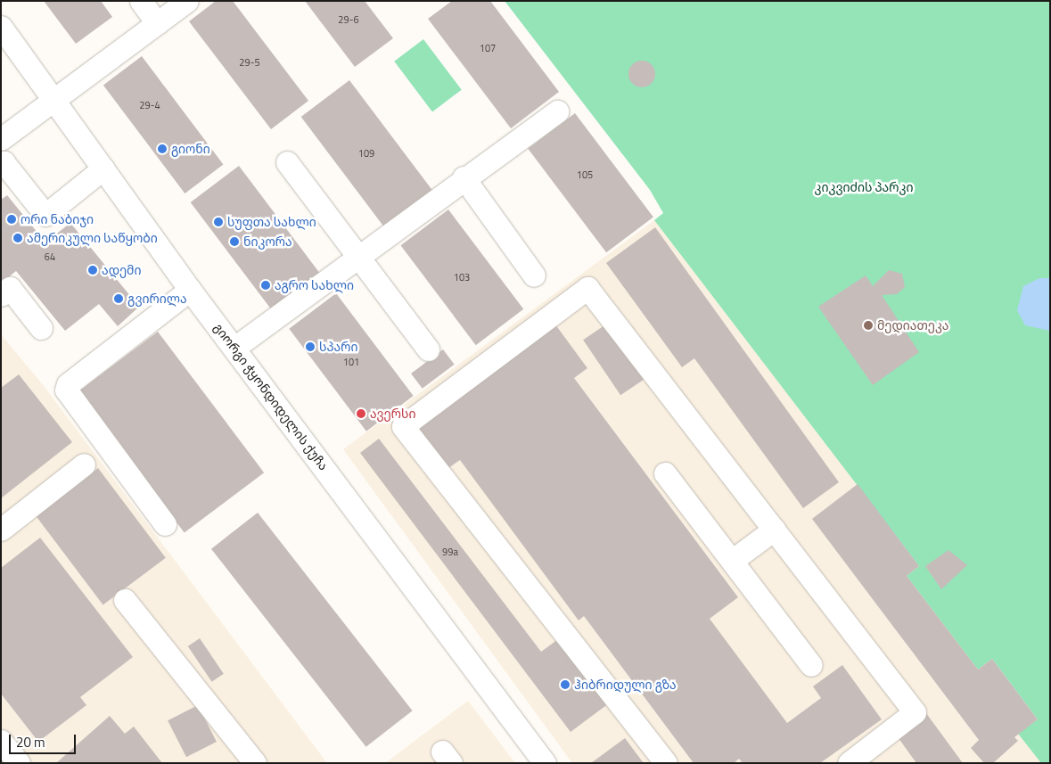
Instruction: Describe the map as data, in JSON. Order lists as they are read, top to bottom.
{
  "streets": {
    "street": ["გიორგი ჭყონდიდელის ქუჩა"]
  },
  "parks": ["კიკვიძის პარკი"],
  "places": [
    "გიონი",
    "ორი ნაბიჯი",
    "სუფთა სახლი",
    "ამერიკული საწყობი",
    "ნიკორა",
    "ადემი",
    "აგრო სახლი",
    "გვირილა",
    "მედიათეკა",
    "სპარი",
    "ავერსი",
    "ჰიბრიდული გზა"
  ],
  "house_numbers": [
    "29-6",
    "107",
    "29-5",
    "29-4",
    "109",
    "105",
    "64",
    "103",
    "101",
    "99a"
  ],
  "scale_bar": "20 m"
}
